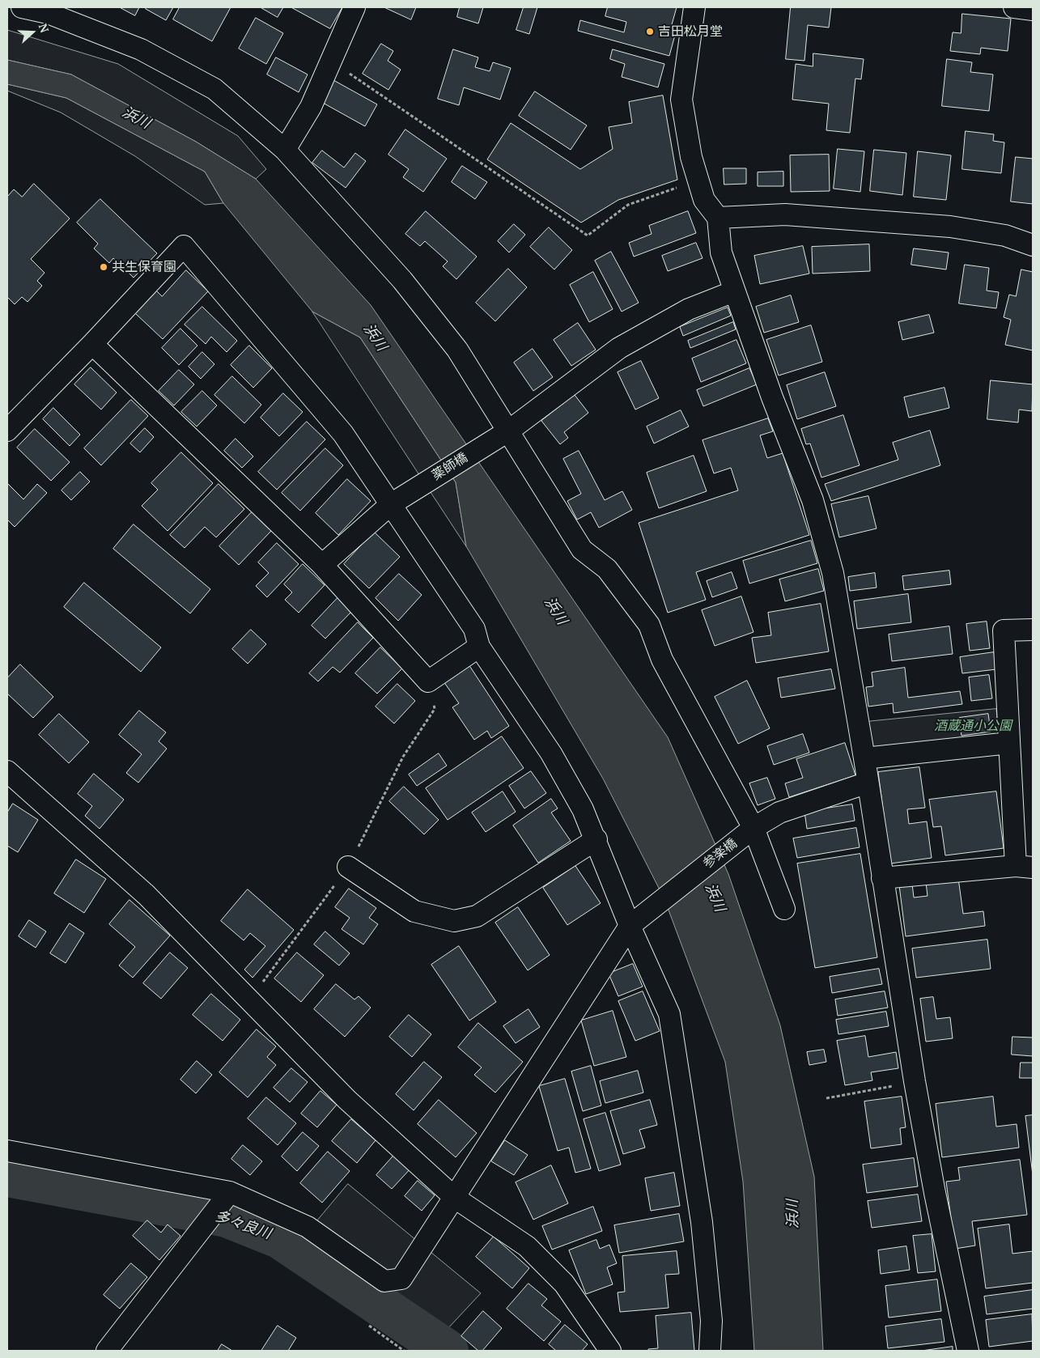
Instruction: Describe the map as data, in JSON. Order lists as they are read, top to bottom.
{
  "streets": {
    "street": ["薬師橋", "参楽橋"]
  },
  "water": ["浜川", "多々良川"],
  "parks": ["酒蔵通小公園"],
  "places": ["吉田松月堂", "共生保育園"],
  "north": "right"
}
